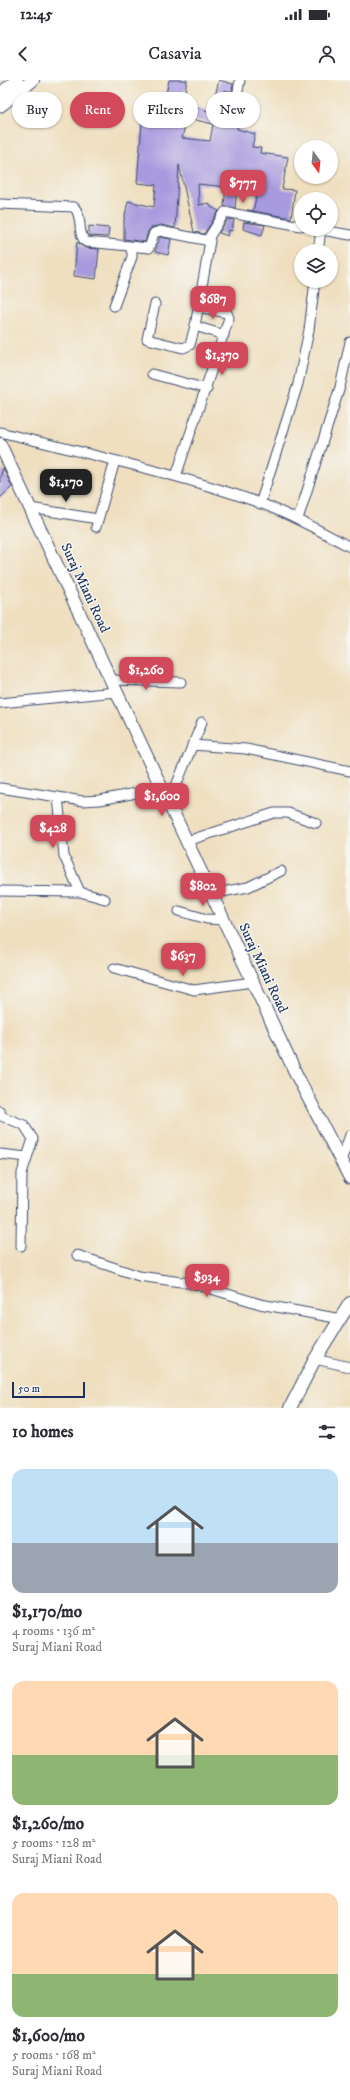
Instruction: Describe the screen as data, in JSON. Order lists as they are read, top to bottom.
{
  "streets": {
    "street": ["Suraj Miani Road"]
  },
  "scale_bar": "50 m",
  "north": "bottom",
  "page": {
    "status": "12:45",
    "header": "Casavia",
    "chip": [
      "Buy",
      "Rent",
      "Filters",
      "New"
    ],
    "price": [
      "$777",
      "$687",
      "$1,370",
      "$1,170",
      "$1,260",
      "$1,600",
      "$428",
      "$802",
      "$637",
      "$934"
    ],
    "scale": "50 m",
    "heading": "10 homes",
    "list": [
      {
        "name": "$1,170/mo",
        "note": "4 rooms · 136 m² · Suraj Miani Road"
      },
      {
        "name": "$1,260/mo",
        "note": "5 rooms · 128 m² · Suraj Miani Road"
      },
      {
        "name": "$1,600/mo",
        "note": "5 rooms · 168 m² · Suraj Miani Road"
      }
    ]
  }
}
